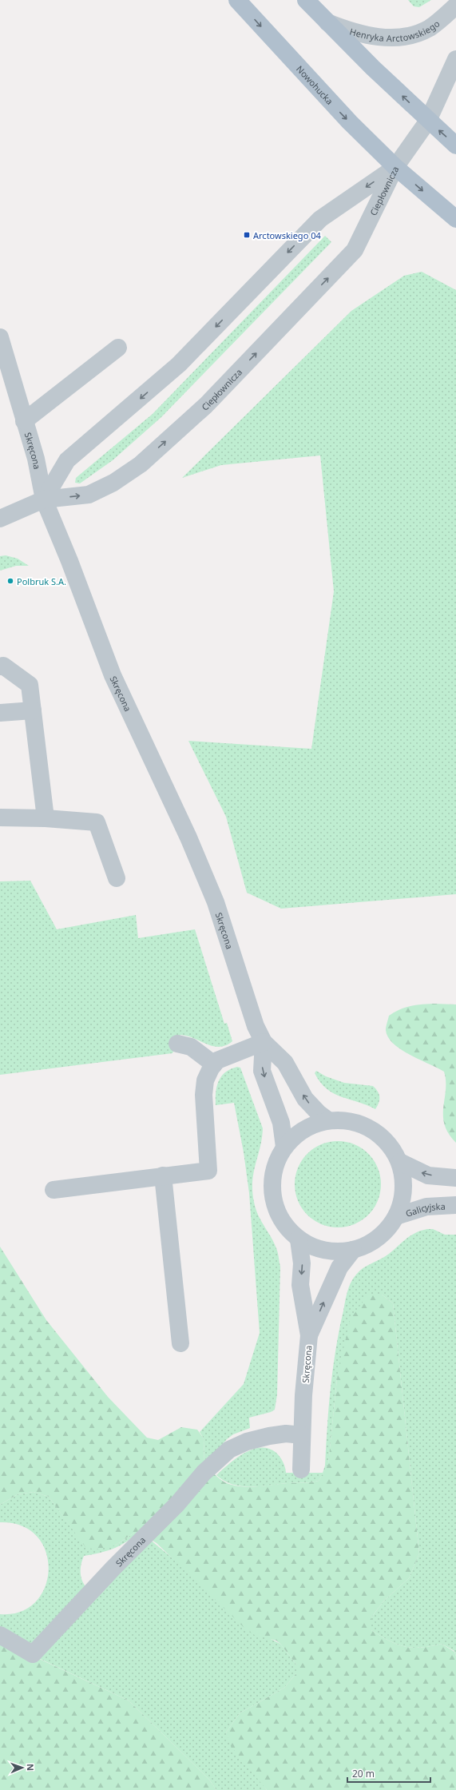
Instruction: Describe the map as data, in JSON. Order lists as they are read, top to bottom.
{
  "streets": {
    "main road": ["Nowohucka"],
    "street": [
      "Henryka Arctowskiego",
      "Ciepłownicza",
      "Skręcona",
      "Galicyjska"
    ]
  },
  "crossings": [
    ["Nowohucka", "Ciepłownicza"],
    ["Ciepłownicza", "Skręcona"]
  ],
  "places": {
    "transit": ["Arctowskiego 04"],
    "other": ["Polbruk S.A."]
  },
  "scale_bar": "20 m",
  "north": "right"
}
